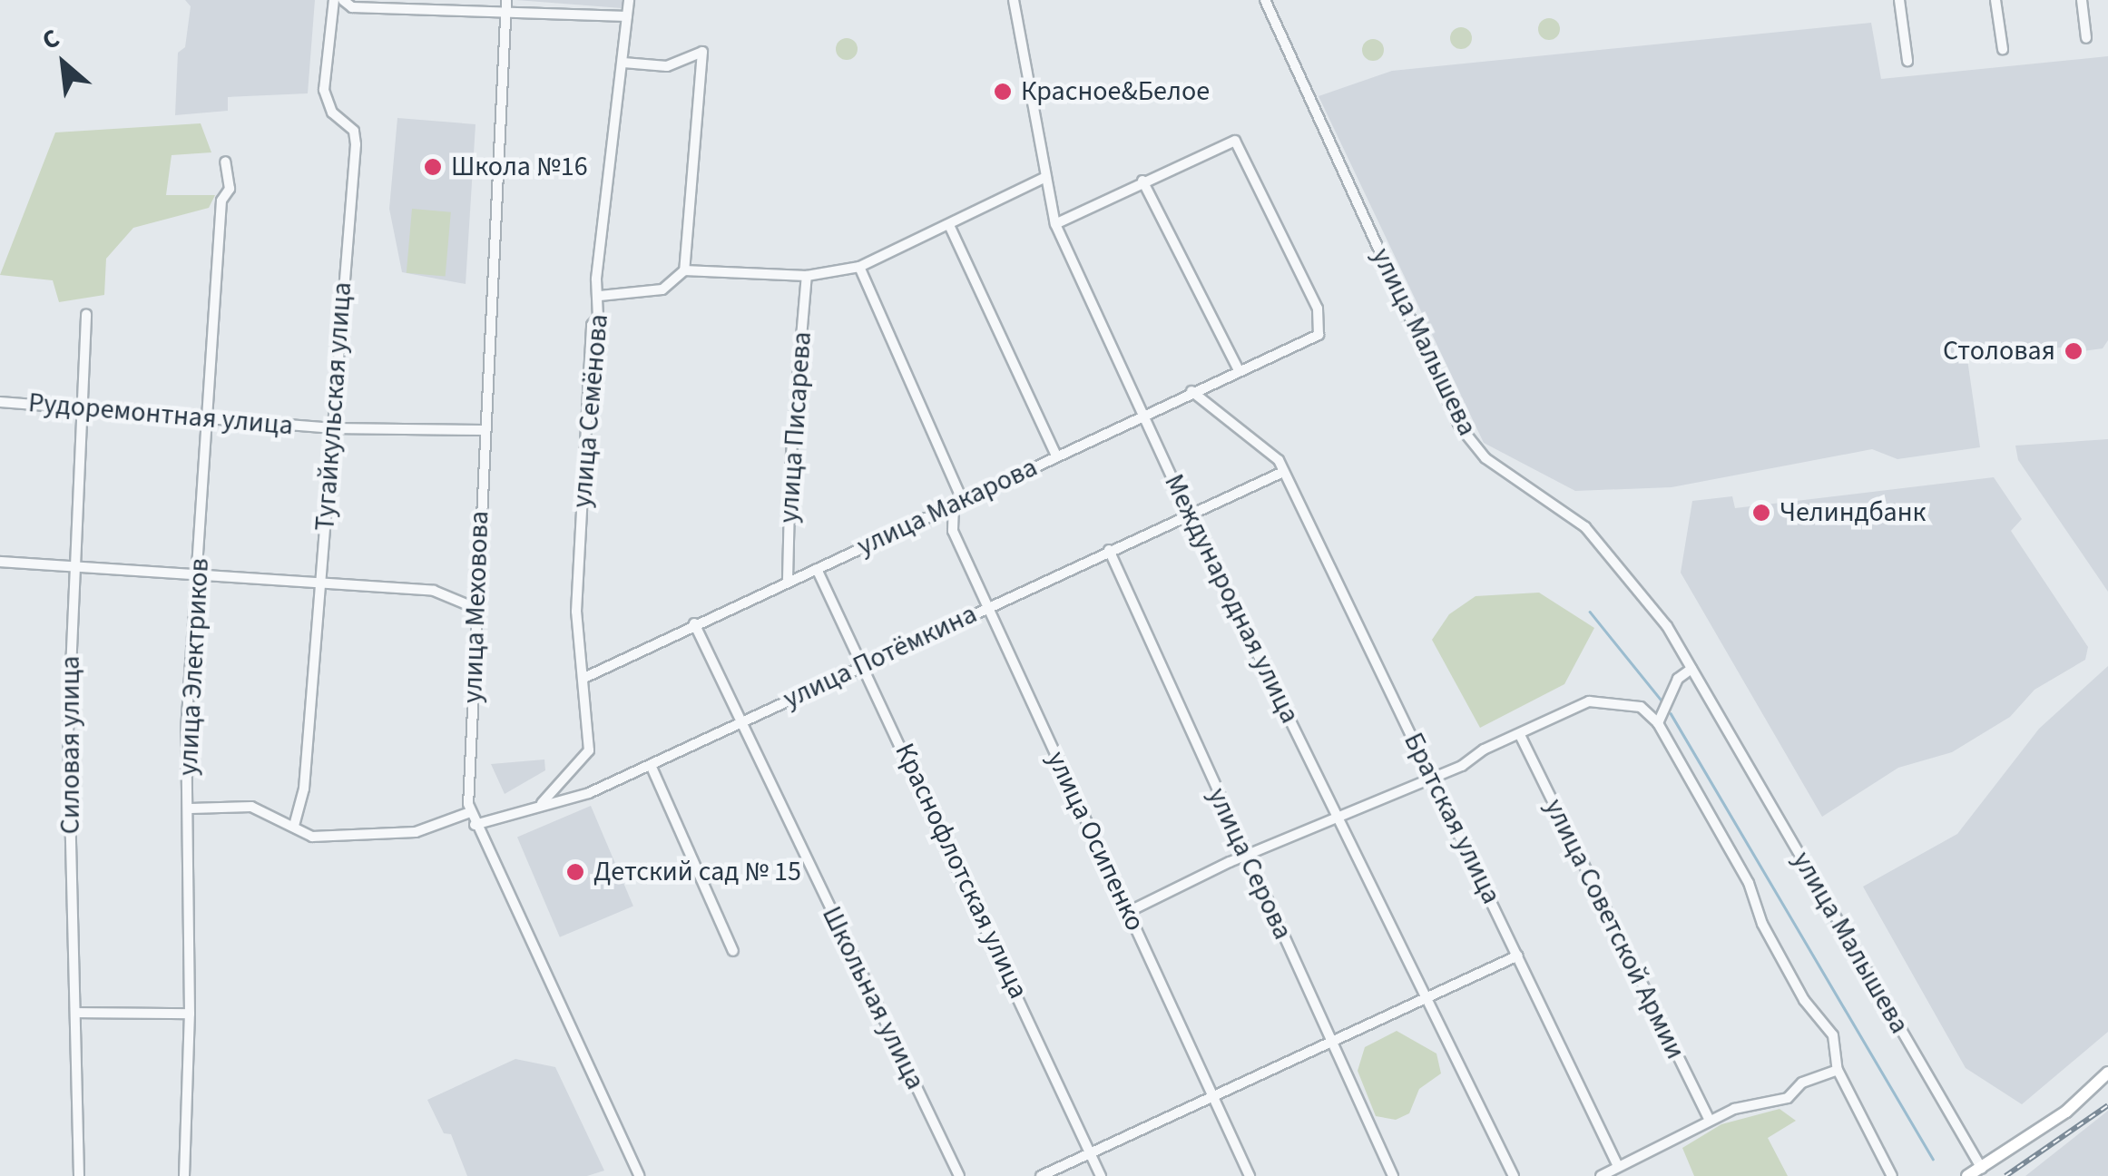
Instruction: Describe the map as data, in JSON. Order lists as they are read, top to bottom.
{
  "streets": {
    "street": [
      "улица Малышева",
      "Тугайкульская улица",
      "улица Семёнова",
      "Рудоремонтная улица",
      "улица Писарева",
      "улица Макарова",
      "Международная улица",
      "улица Меховова",
      "улица Потёмкина",
      "улица Электриков",
      "Силовая улица",
      "Братская улица",
      "улица Осипенко",
      "улица Серова",
      "Краснофлотская улица",
      "улица Советской Армии",
      "Школьная улица"
    ]
  },
  "crossings": [
    ["Тугайкульская улица", "Рудоремонтная улица"],
    ["улица Семёнова", "улица Макарова"],
    ["улица Семёнова", "улица Потёмкина"],
    ["Рудоремонтная улица", "улица Меховова"],
    ["Рудоремонтная улица", "улица Электриков"],
    ["Рудоремонтная улица", "Силовая улица"],
    ["улица Писарева", "улица Макарова"],
    ["улица Макарова", "Международная улица"],
    ["улица Макарова", "Братская улица"],
    ["улица Макарова", "улица Осипенко"],
    ["улица Макарова", "Краснофлотская улица"],
    ["улица Макарова", "Школьная улица"],
    ["Международная улица", "улица Потёмкина"],
    ["улица Меховова", "улица Потёмкина"],
    ["улица Потёмкина", "Братская улица"],
    ["улица Потёмкина", "улица Осипенко"],
    ["улица Потёмкина", "улица Серова"],
    ["улица Потёмкина", "Краснофлотская улица"],
    ["улица Потёмкина", "Школьная улица"]
  ],
  "places": [
    "Красное&Белое",
    "Школа №16",
    "Столовая",
    "Челиндбанк",
    "Детский сад № 15"
  ],
  "north": "top left"
}
